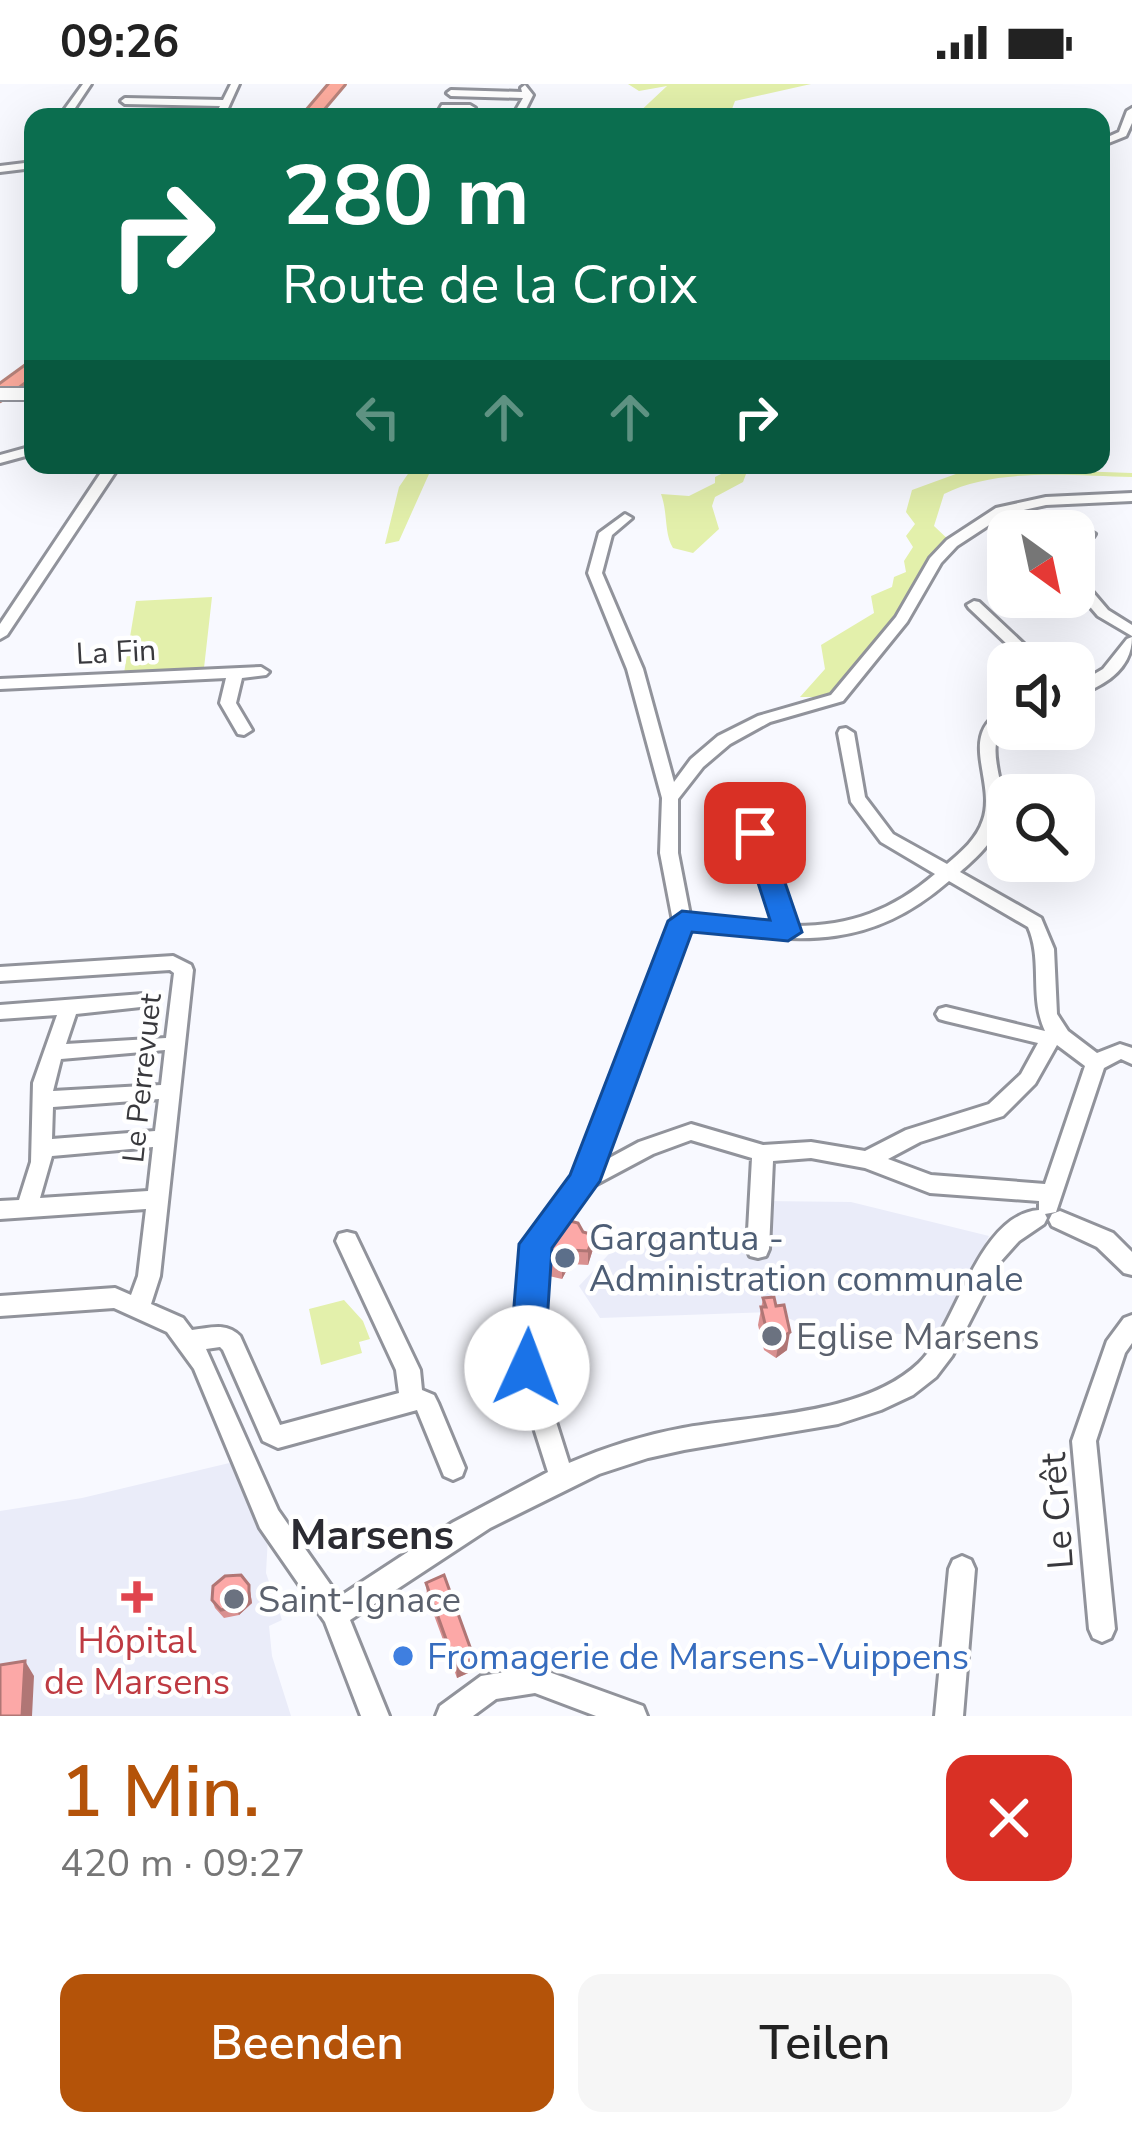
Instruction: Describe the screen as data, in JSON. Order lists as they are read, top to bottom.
{
  "streets": {
    "street": ["La Fin", "Le Perrevuet", "Le Crêt"]
  },
  "districts": ["Marsens"],
  "places": {
    "other": [
      "Gargantua - Administration communale",
      "Eglise Marsens",
      "Saint-Ignace",
      "Fromagerie de Marsens-Vuippens"
    ],
    "health": ["Hôpital de Marsens"]
  },
  "north": "bottom right",
  "page": {
    "status": "09:26",
    "turn": ["280 m", "Route de la Croix"],
    "heading": ["1 Min.", "420 m · 09:27"],
    "buttons": ["Beenden", "Teilen"]
  }
}
